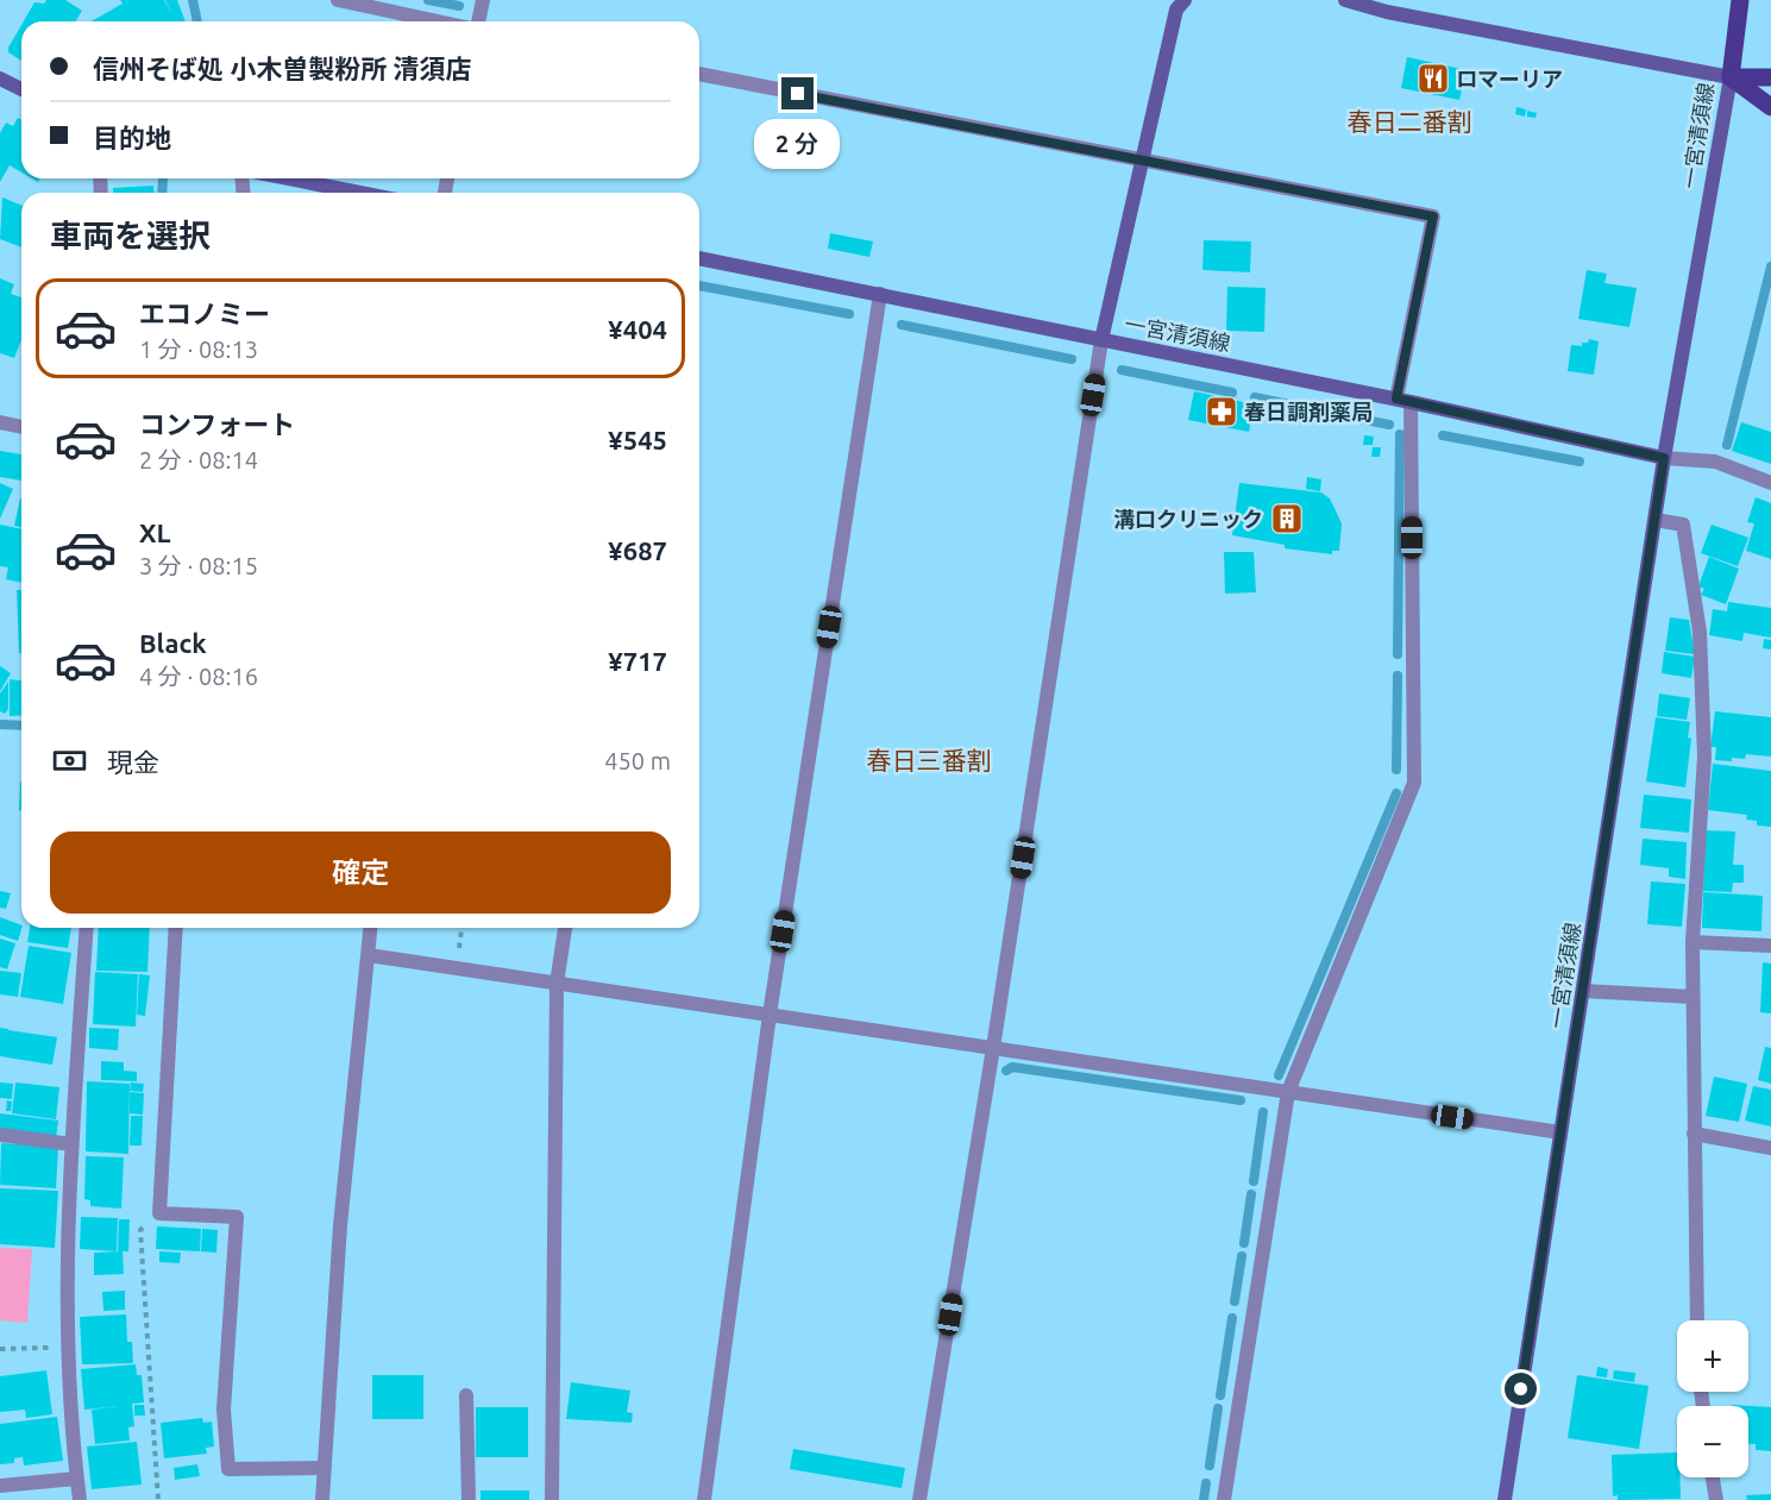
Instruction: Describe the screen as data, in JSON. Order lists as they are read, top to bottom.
{
  "streets": {
    "main road": ["一宮清須線"]
  },
  "districts": ["春日二番割", "春日三番割"],
  "places": {
    "restaurant": ["ロマーリア"],
    "pharmacy": ["春日調剤薬局"],
    "building": ["溝口クリニック"]
  },
  "page": {
    "banner": ["信州そば処 小木曽製粉所 清須店", "目的地"],
    "bubble": "2 分",
    "heading": "車両を選択",
    "list": [
      {
        "name": "エコノミー",
        "note": "1 分 · 08:13",
        "value": "¥404"
      },
      {
        "name": "コンフォート",
        "note": "2 分 · 08:14",
        "value": "¥545"
      },
      {
        "name": "XL",
        "note": "3 分 · 08:15",
        "value": "¥687"
      },
      {
        "name": "Black",
        "note": "4 分 · 08:16",
        "value": "¥717"
      }
    ],
    "pay": ["現金", "450 m"],
    "buttons": "確定",
    "map_buttons": ["+", "−"]
  }
}
